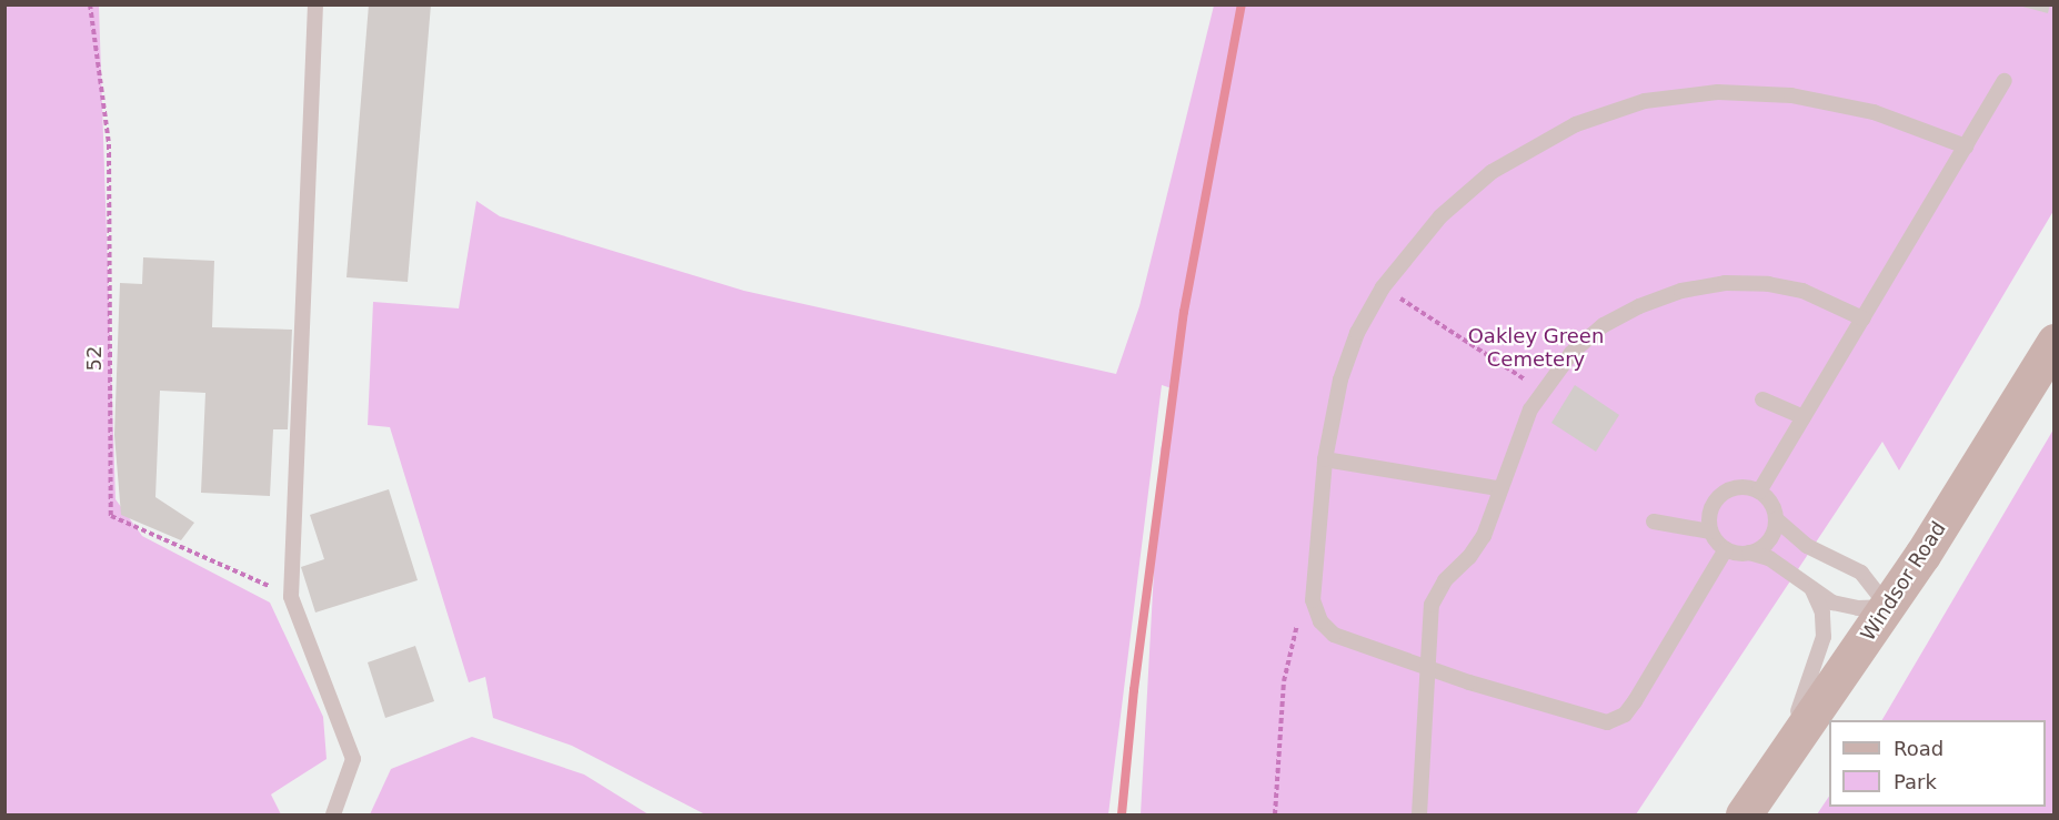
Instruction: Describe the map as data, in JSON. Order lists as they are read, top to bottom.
{
  "streets": {
    "main road": ["Windsor Road"],
    "path": ["52"]
  },
  "parks": ["Oakley Green Cemetery"],
  "legend": ["Road", "Park"]
}
